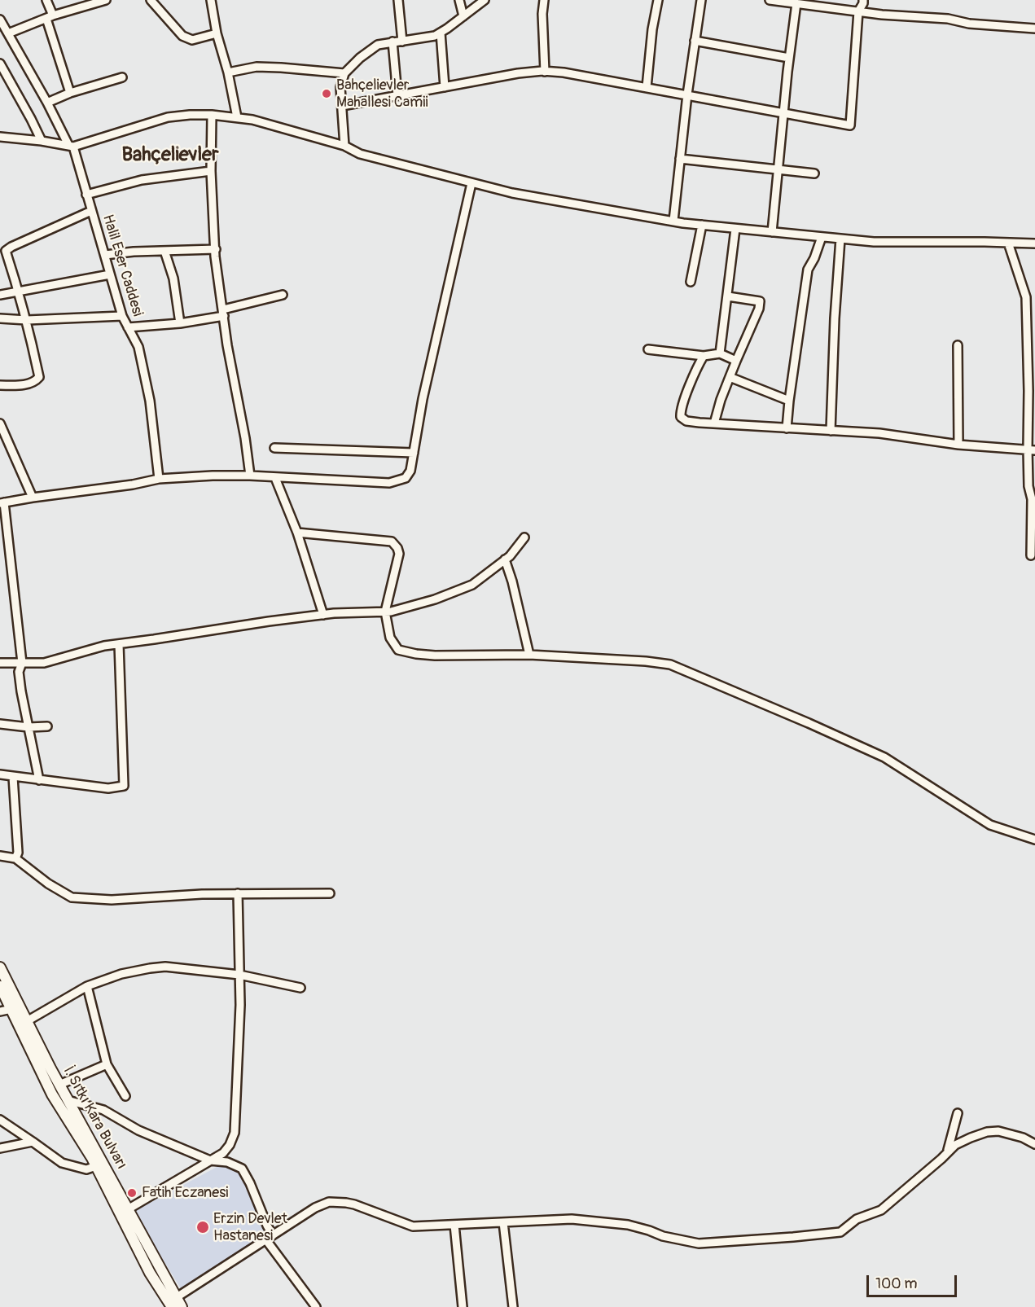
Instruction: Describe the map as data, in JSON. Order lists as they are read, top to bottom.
{
  "streets": {
    "main road": ["İ. Sıtkı Kara Bulvarı"],
    "street": ["Halil Eser Caddesi"]
  },
  "districts": ["Bahçelievler"],
  "places": ["Bahçelievler Mahallesi Camii", "Fatih Eczanesi", "Erzin Devlet Hastanesi"],
  "scale_bar": "100 m"
}
